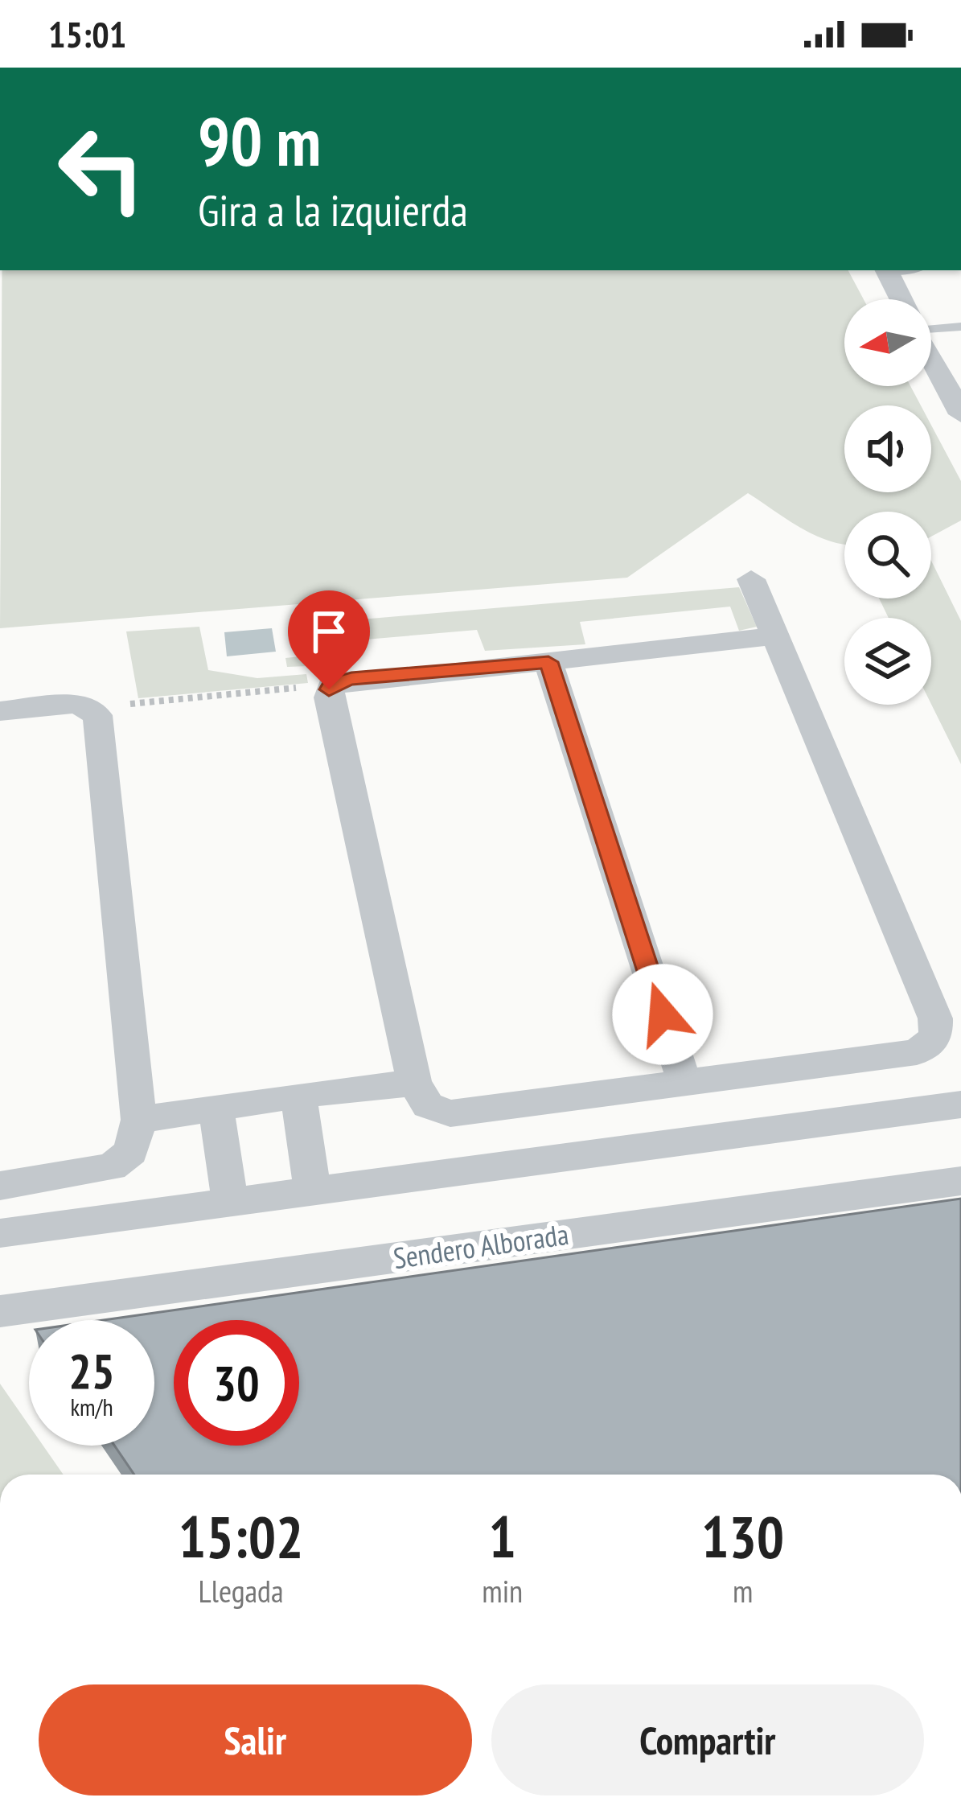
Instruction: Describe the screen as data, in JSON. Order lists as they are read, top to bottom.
{
  "streets": {
    "street": ["Sendero Alborada"]
  },
  "north": "left",
  "page": {
    "status": "15:01",
    "turn": ["90 m", "Gira a la izquierda"],
    "speed": "25 km/h",
    "limit": "30",
    "eta": [
      "15:02",
      "Llegada",
      "1",
      "min",
      "130",
      "m"
    ],
    "buttons": ["Salir", "Compartir"]
  }
}
